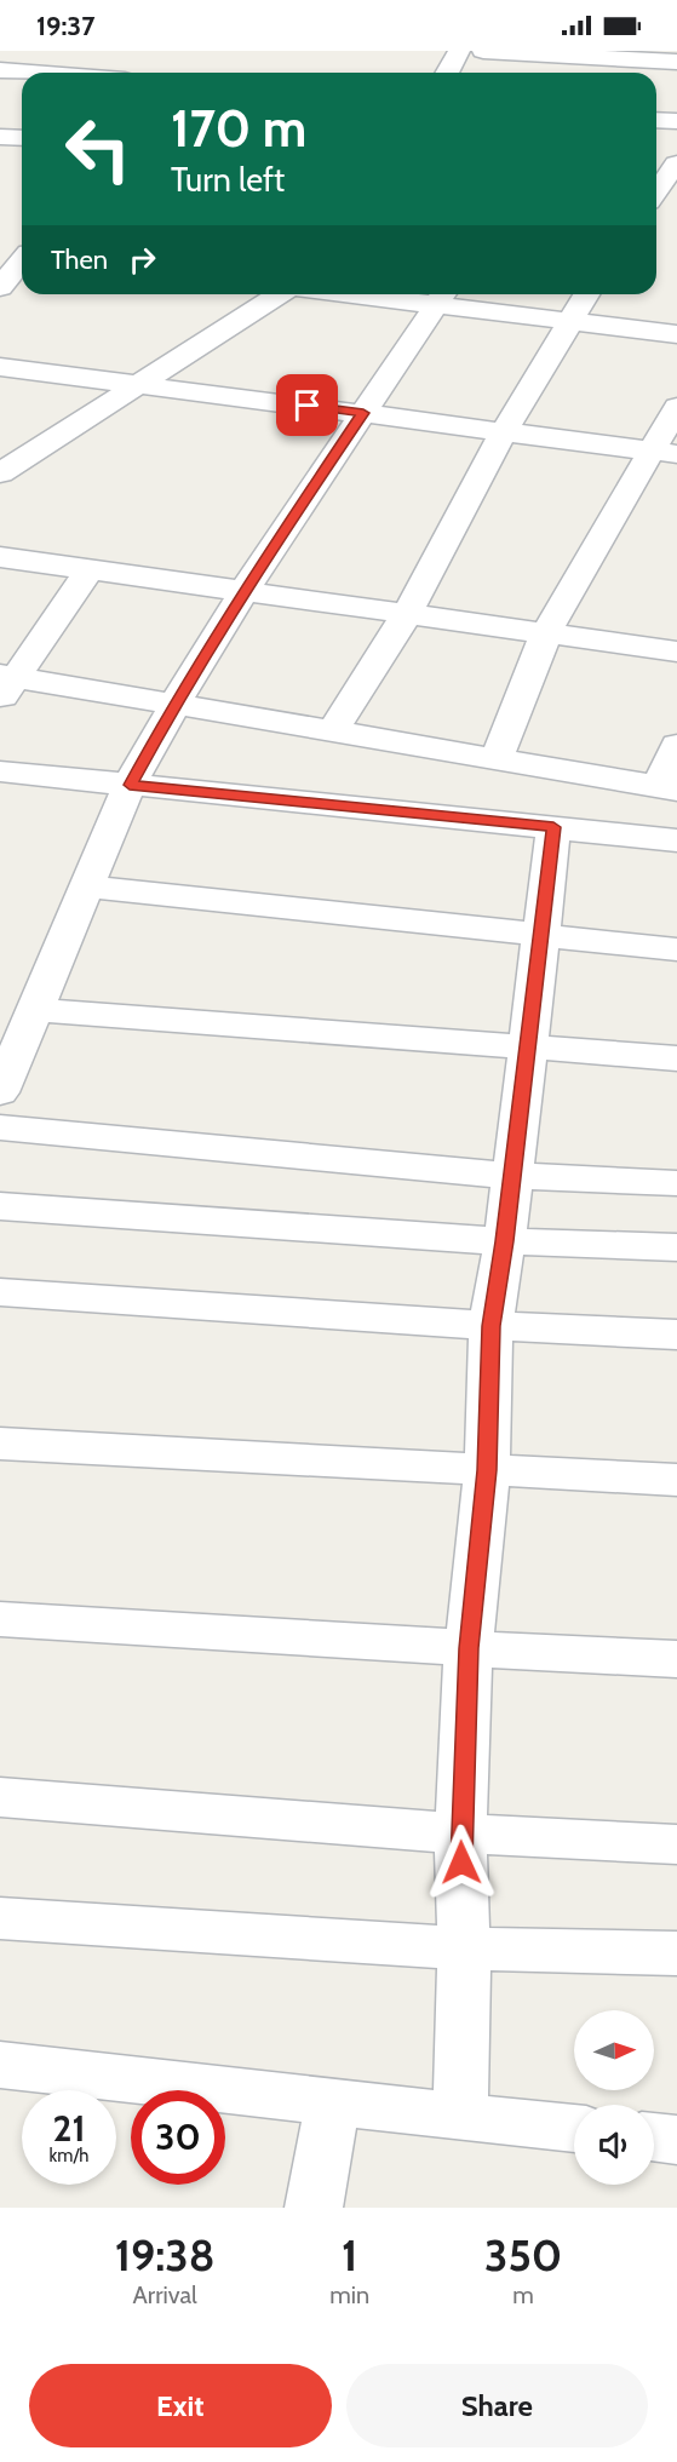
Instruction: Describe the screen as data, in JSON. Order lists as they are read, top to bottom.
{
  "north": "right",
  "page": {
    "status": "19:37",
    "turn": ["170 m", "Turn left"],
    "then": "Then",
    "speed": "21 km/h",
    "limit": "30",
    "eta": [
      "19:38",
      "Arrival",
      "1",
      "min",
      "350",
      "m"
    ],
    "buttons": ["Exit", "Share"]
  }
}
